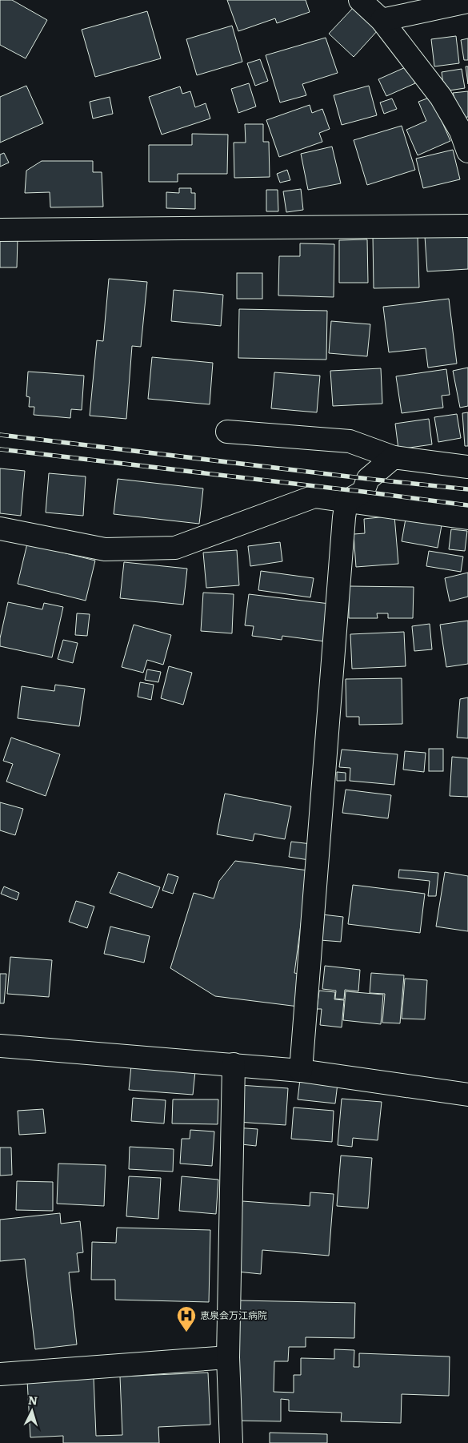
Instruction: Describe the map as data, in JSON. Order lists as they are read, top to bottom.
{
  "places": {
    "hospital": ["恵泉会万江病院"]
  },
  "north": "top"
}
